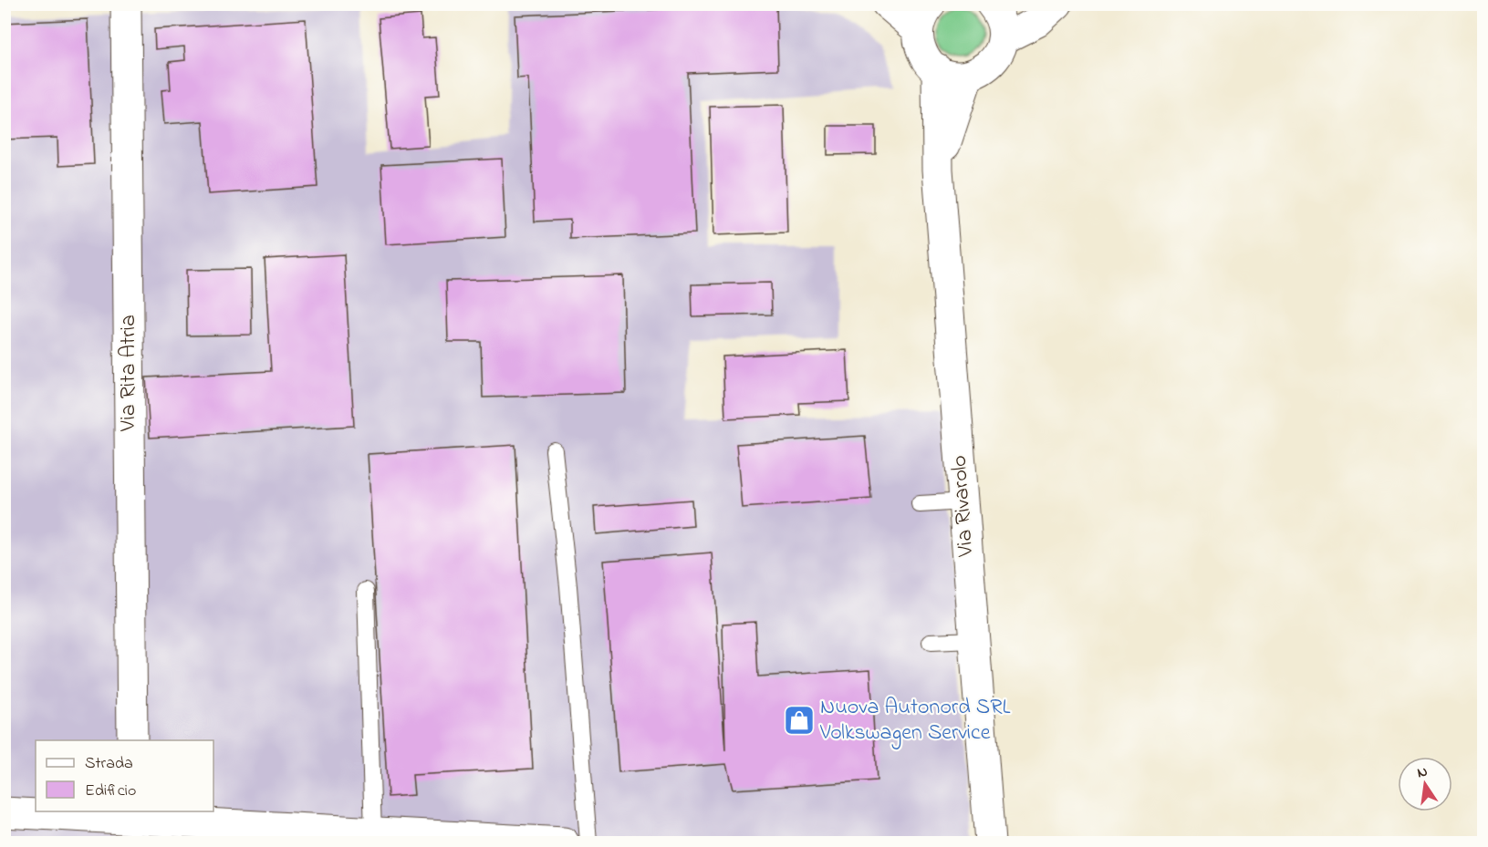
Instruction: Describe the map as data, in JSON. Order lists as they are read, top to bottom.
{
  "streets": {
    "street": ["Via Rita Atria", "Via Rivarolo"]
  },
  "places": {
    "shop": ["Nuova Autonord SRL Volkswagen Service"]
  },
  "legend": ["Strada", "Edificio"],
  "north": "top"
}
